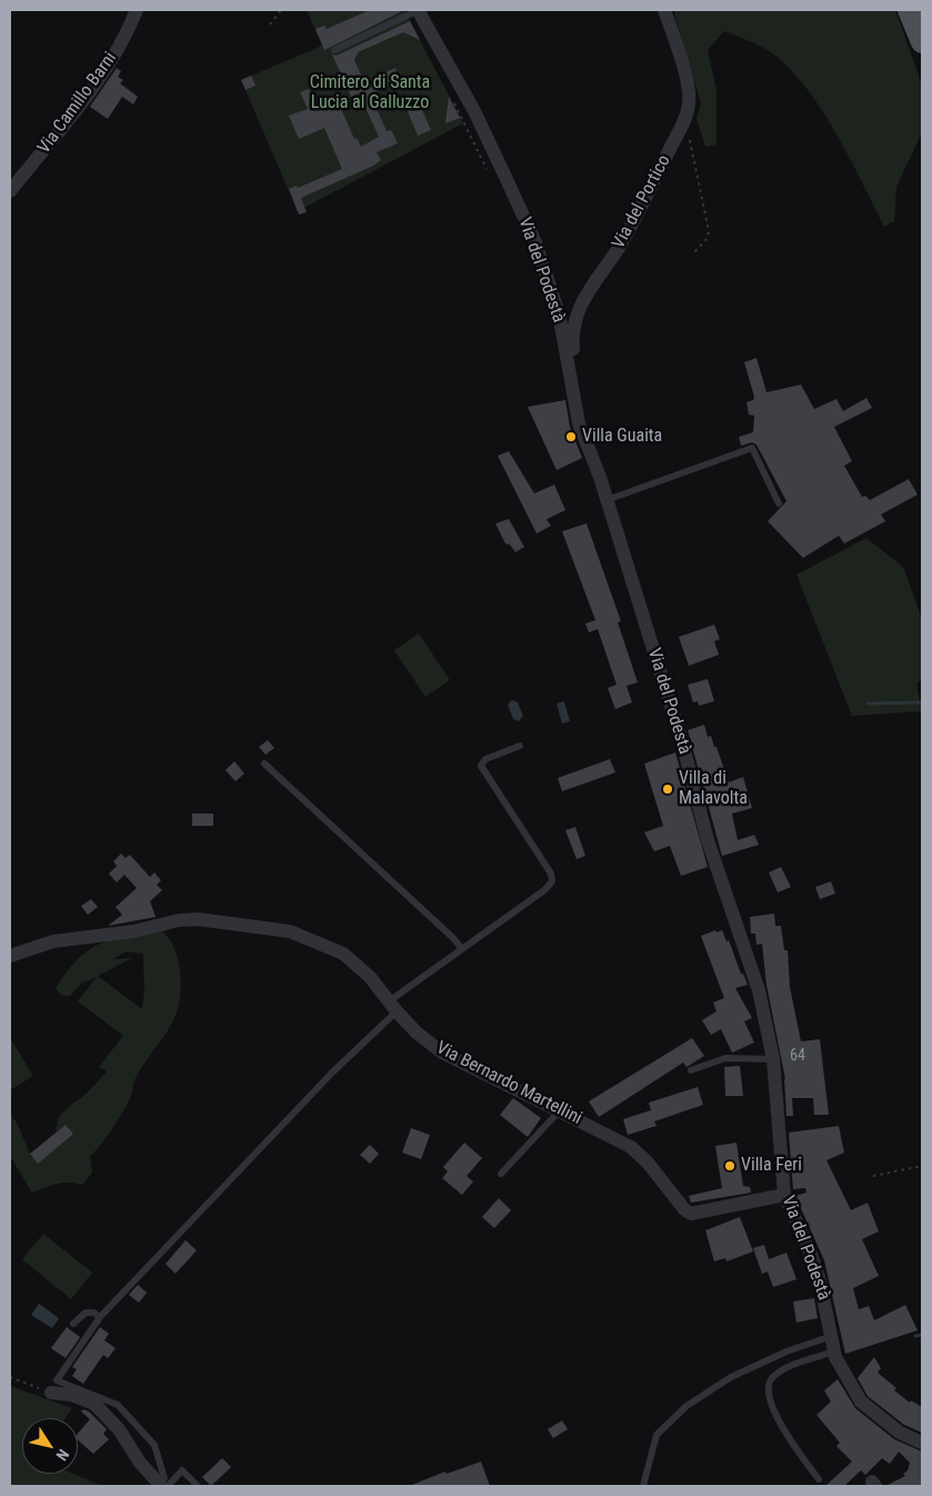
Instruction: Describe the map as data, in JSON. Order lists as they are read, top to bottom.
{
  "streets": {
    "street": [
      "Via Camillo Barni",
      "Via del Portico",
      "Via del Podestà",
      "Via Bernardo Martellini"
    ]
  },
  "crossings": [
    ["Via del Portico", "Via del Podestà"],
    ["Via del Podestà", "Via Bernardo Martellini"]
  ],
  "parks": ["Cimitero di Santa Lucia al Galluzzo"],
  "places": ["Villa Guaita", "Villa di Malavolta", "Villa Feri"],
  "house_numbers": ["64"],
  "north": "bottom right"
}
